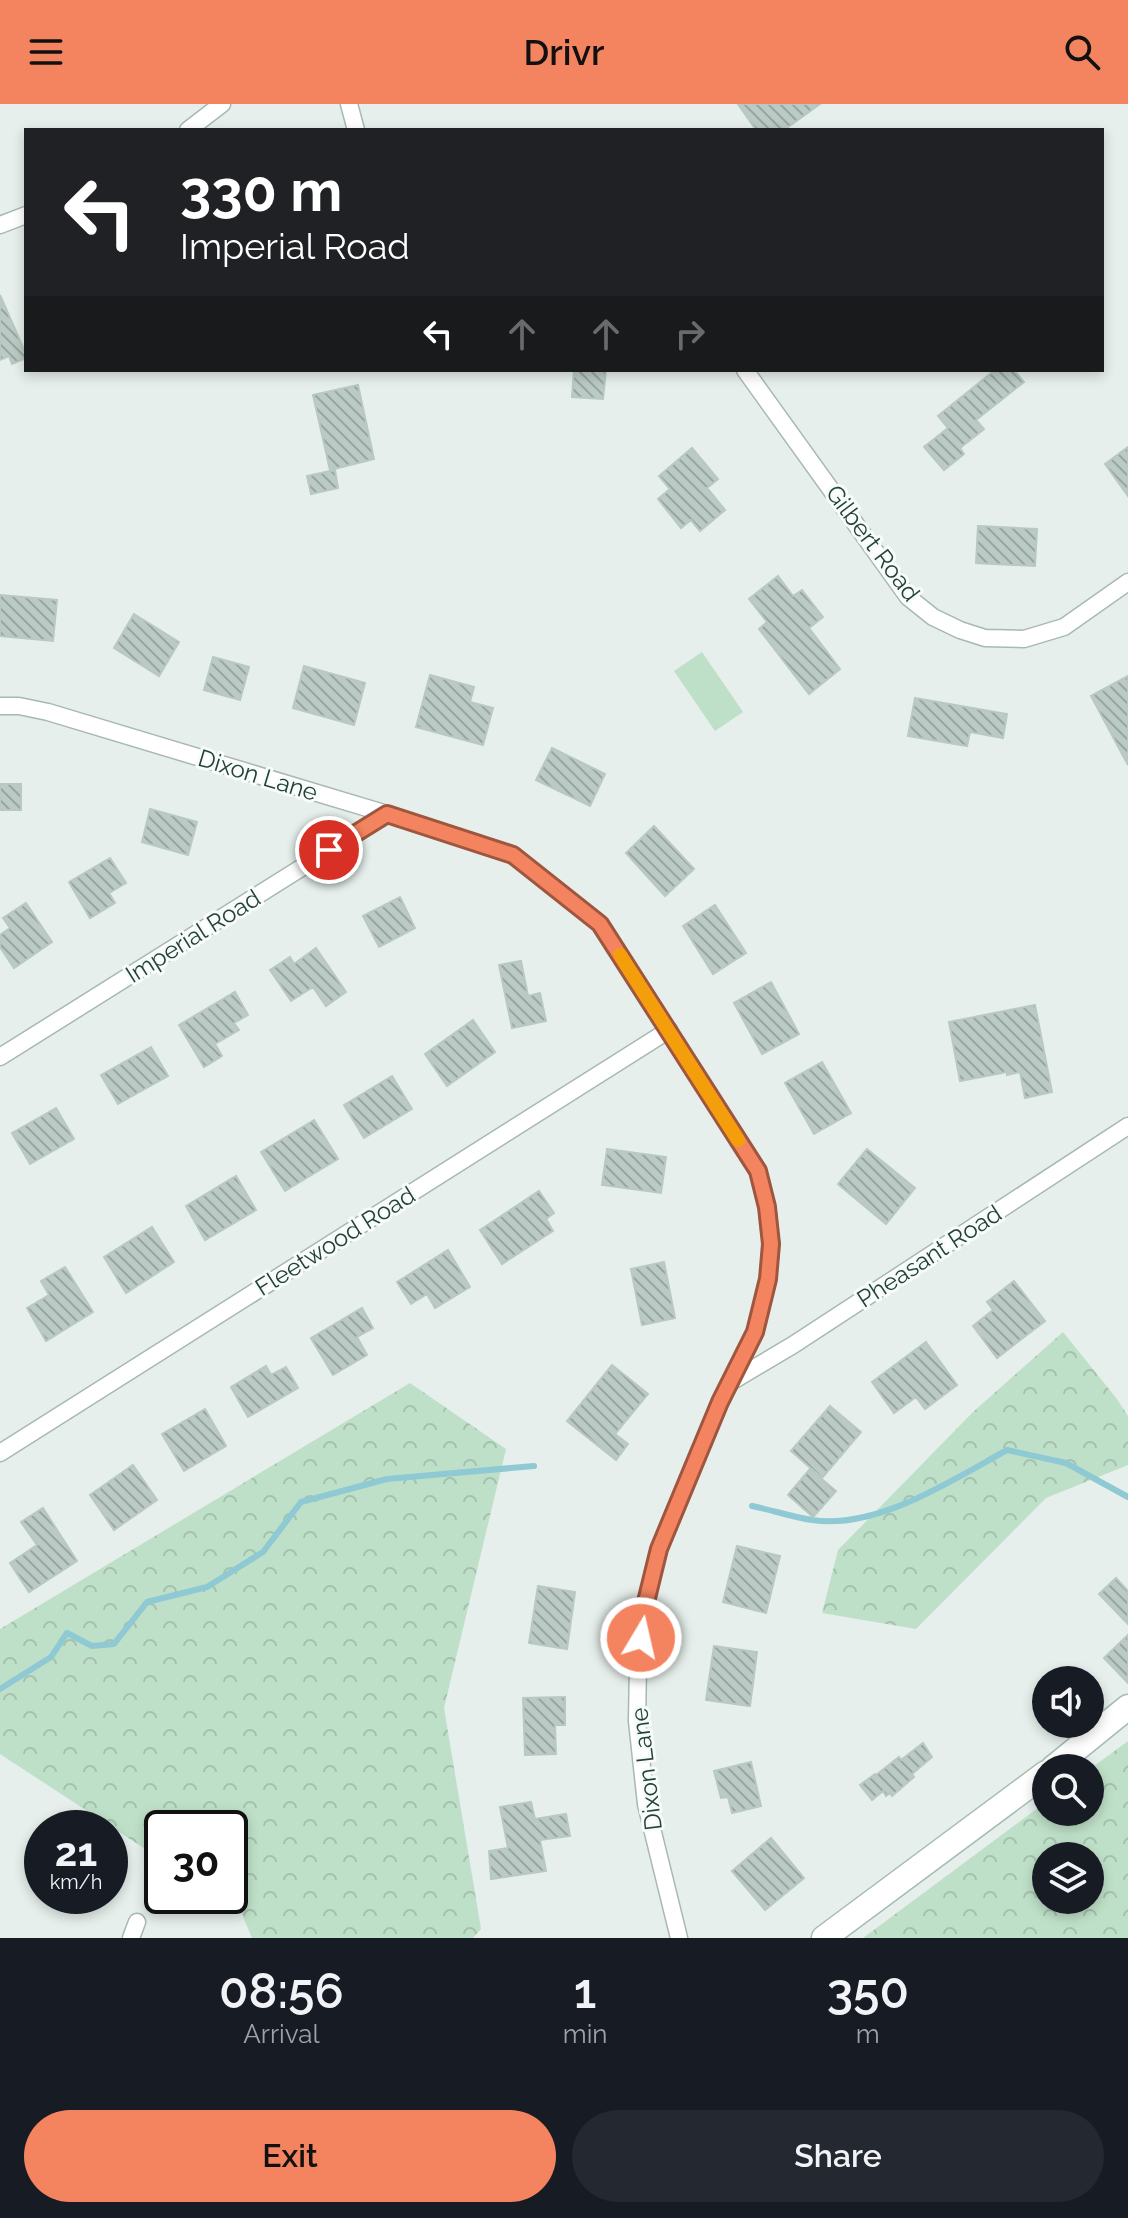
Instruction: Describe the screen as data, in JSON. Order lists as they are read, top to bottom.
{
  "streets": {
    "street": [
      "Gilbert Road",
      "Dixon Lane",
      "Imperial Road",
      "Fleetwood Road",
      "Pheasant Road"
    ]
  },
  "crossings": [
    ["Dixon Lane", "Imperial Road"],
    ["Dixon Lane", "Fleetwood Road"],
    ["Dixon Lane", "Pheasant Road"]
  ],
  "page": {
    "header": "Drivr",
    "turn": ["330 m", "Imperial Road"],
    "speed": "21 km/h",
    "limit": "30",
    "eta": [
      "08:56",
      "Arrival",
      "1",
      "min",
      "350",
      "m"
    ],
    "buttons": ["Exit", "Share"]
  }
}
